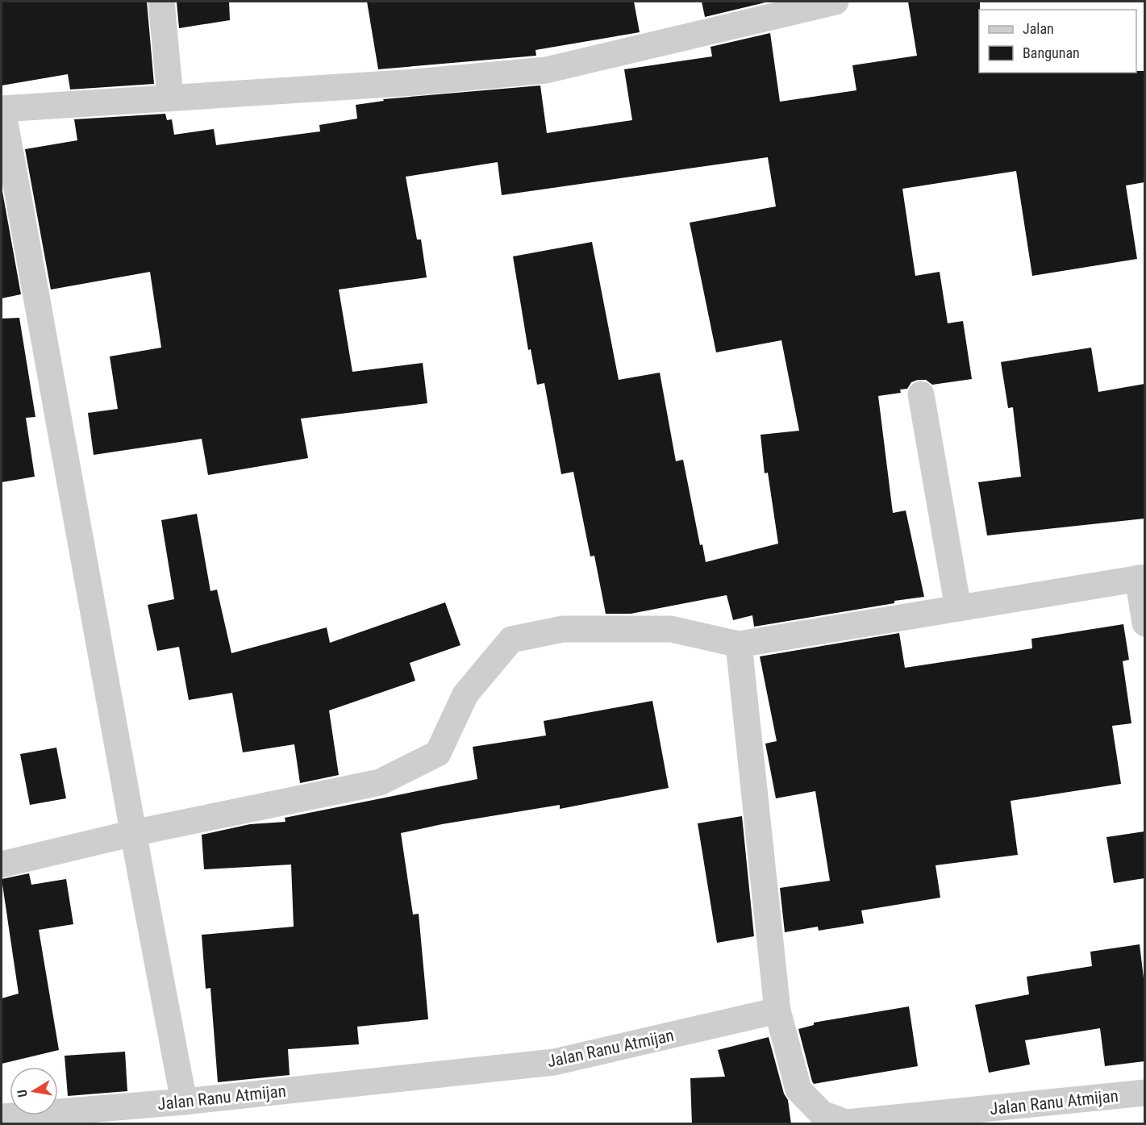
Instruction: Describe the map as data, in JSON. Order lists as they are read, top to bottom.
{
  "streets": {
    "street": ["Jalan Ranu Atmijan"]
  },
  "legend": ["Jalan", "Bangunan"],
  "north": "left"
}
